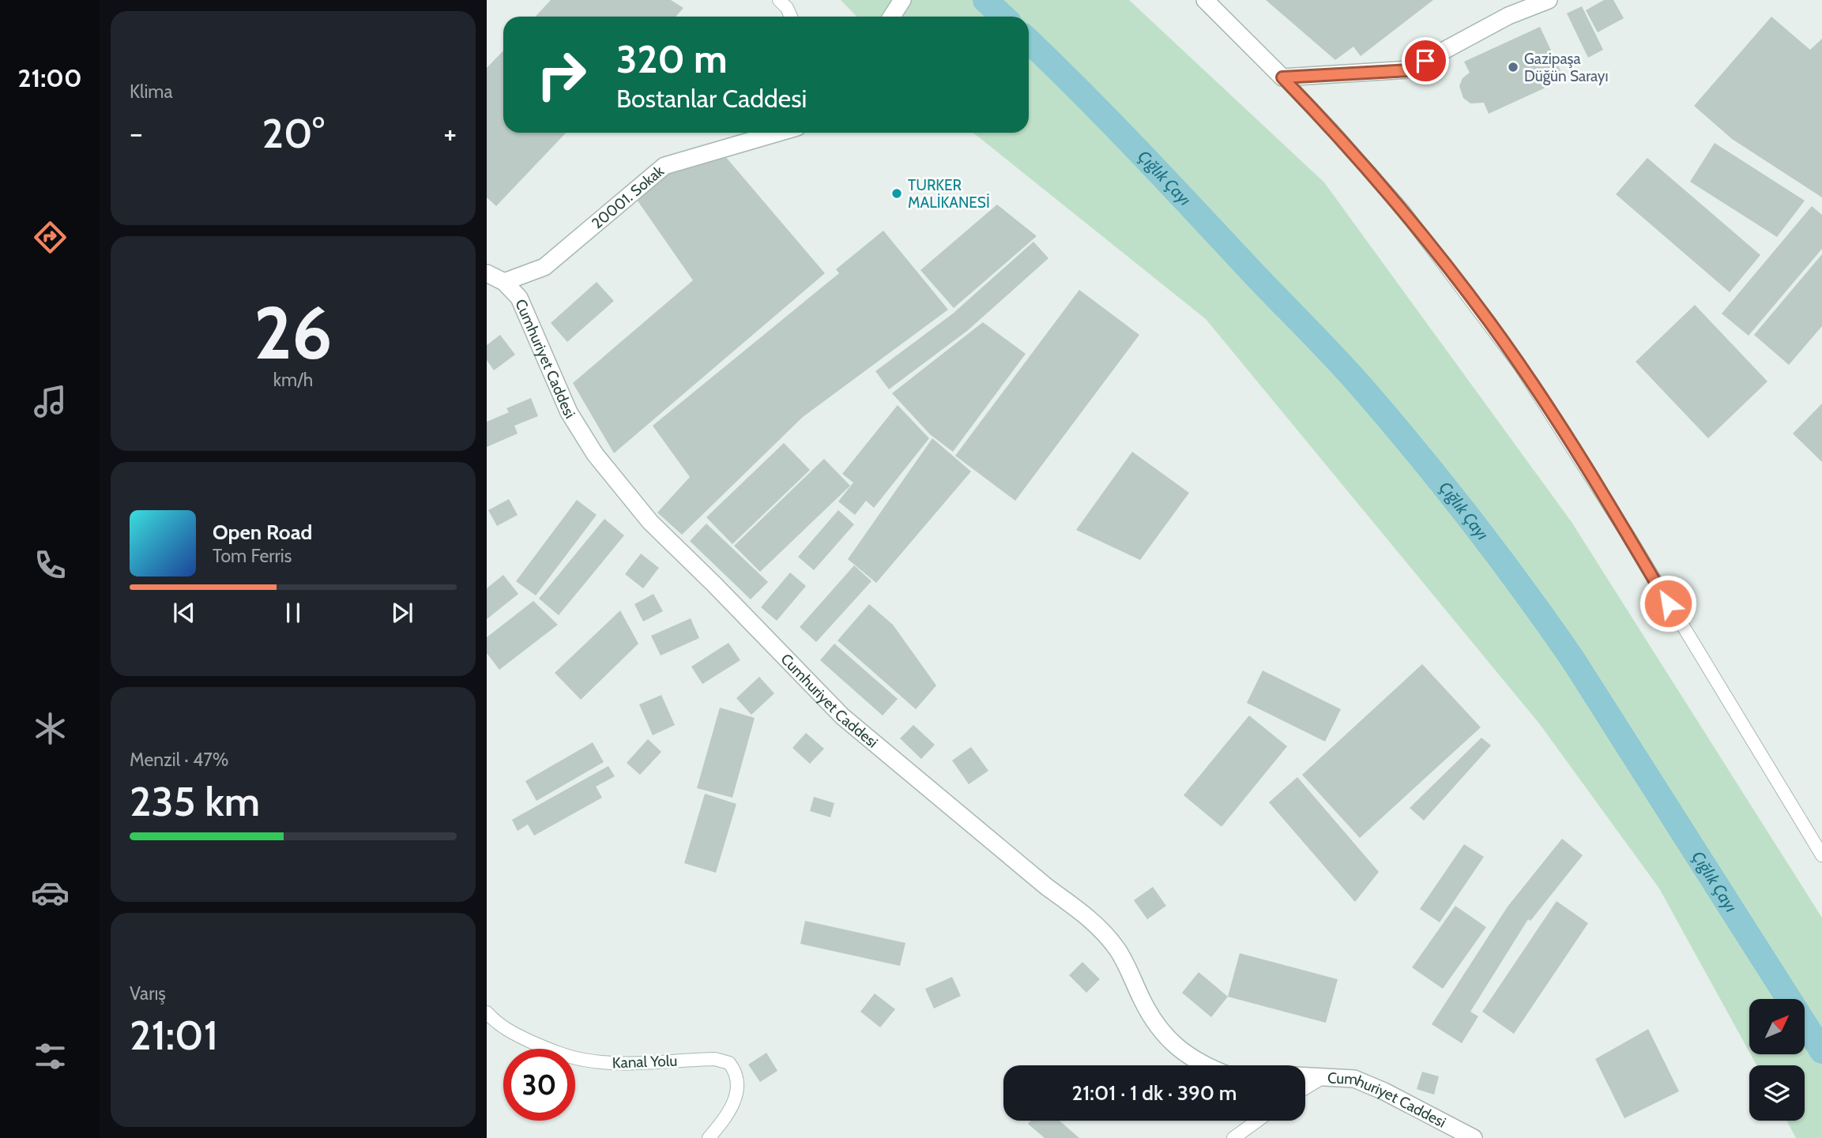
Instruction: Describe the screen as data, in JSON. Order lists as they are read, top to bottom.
{
  "streets": {
    "street": ["20001. Sokak", "Cumhuriyet Caddesi", "Kanal Yolu"]
  },
  "crossings": [
    ["20001. Sokak", "Cumhuriyet Caddesi"]
  ],
  "water": ["Çığlık Çayı"],
  "places": ["Gazipaşa Düğün Sarayı", "TURKER MALİKANESİ"],
  "north": "top right",
  "page": {
    "tabs": "21:00",
    "tile": [
      "Klima",
      ["26", "km/h"],
      ["Menzil · 47%", "235 km"],
      ["Varış", "21:01"]
    ],
    "turn": ["320 m", "Bostanlar Caddesi"],
    "heat": ["−", "20°", "+"],
    "song": ["Open Road", "Tom Ferris"],
    "limit": "30",
    "trip": "21:01 · 1 dk · 390 m"
  }
}
